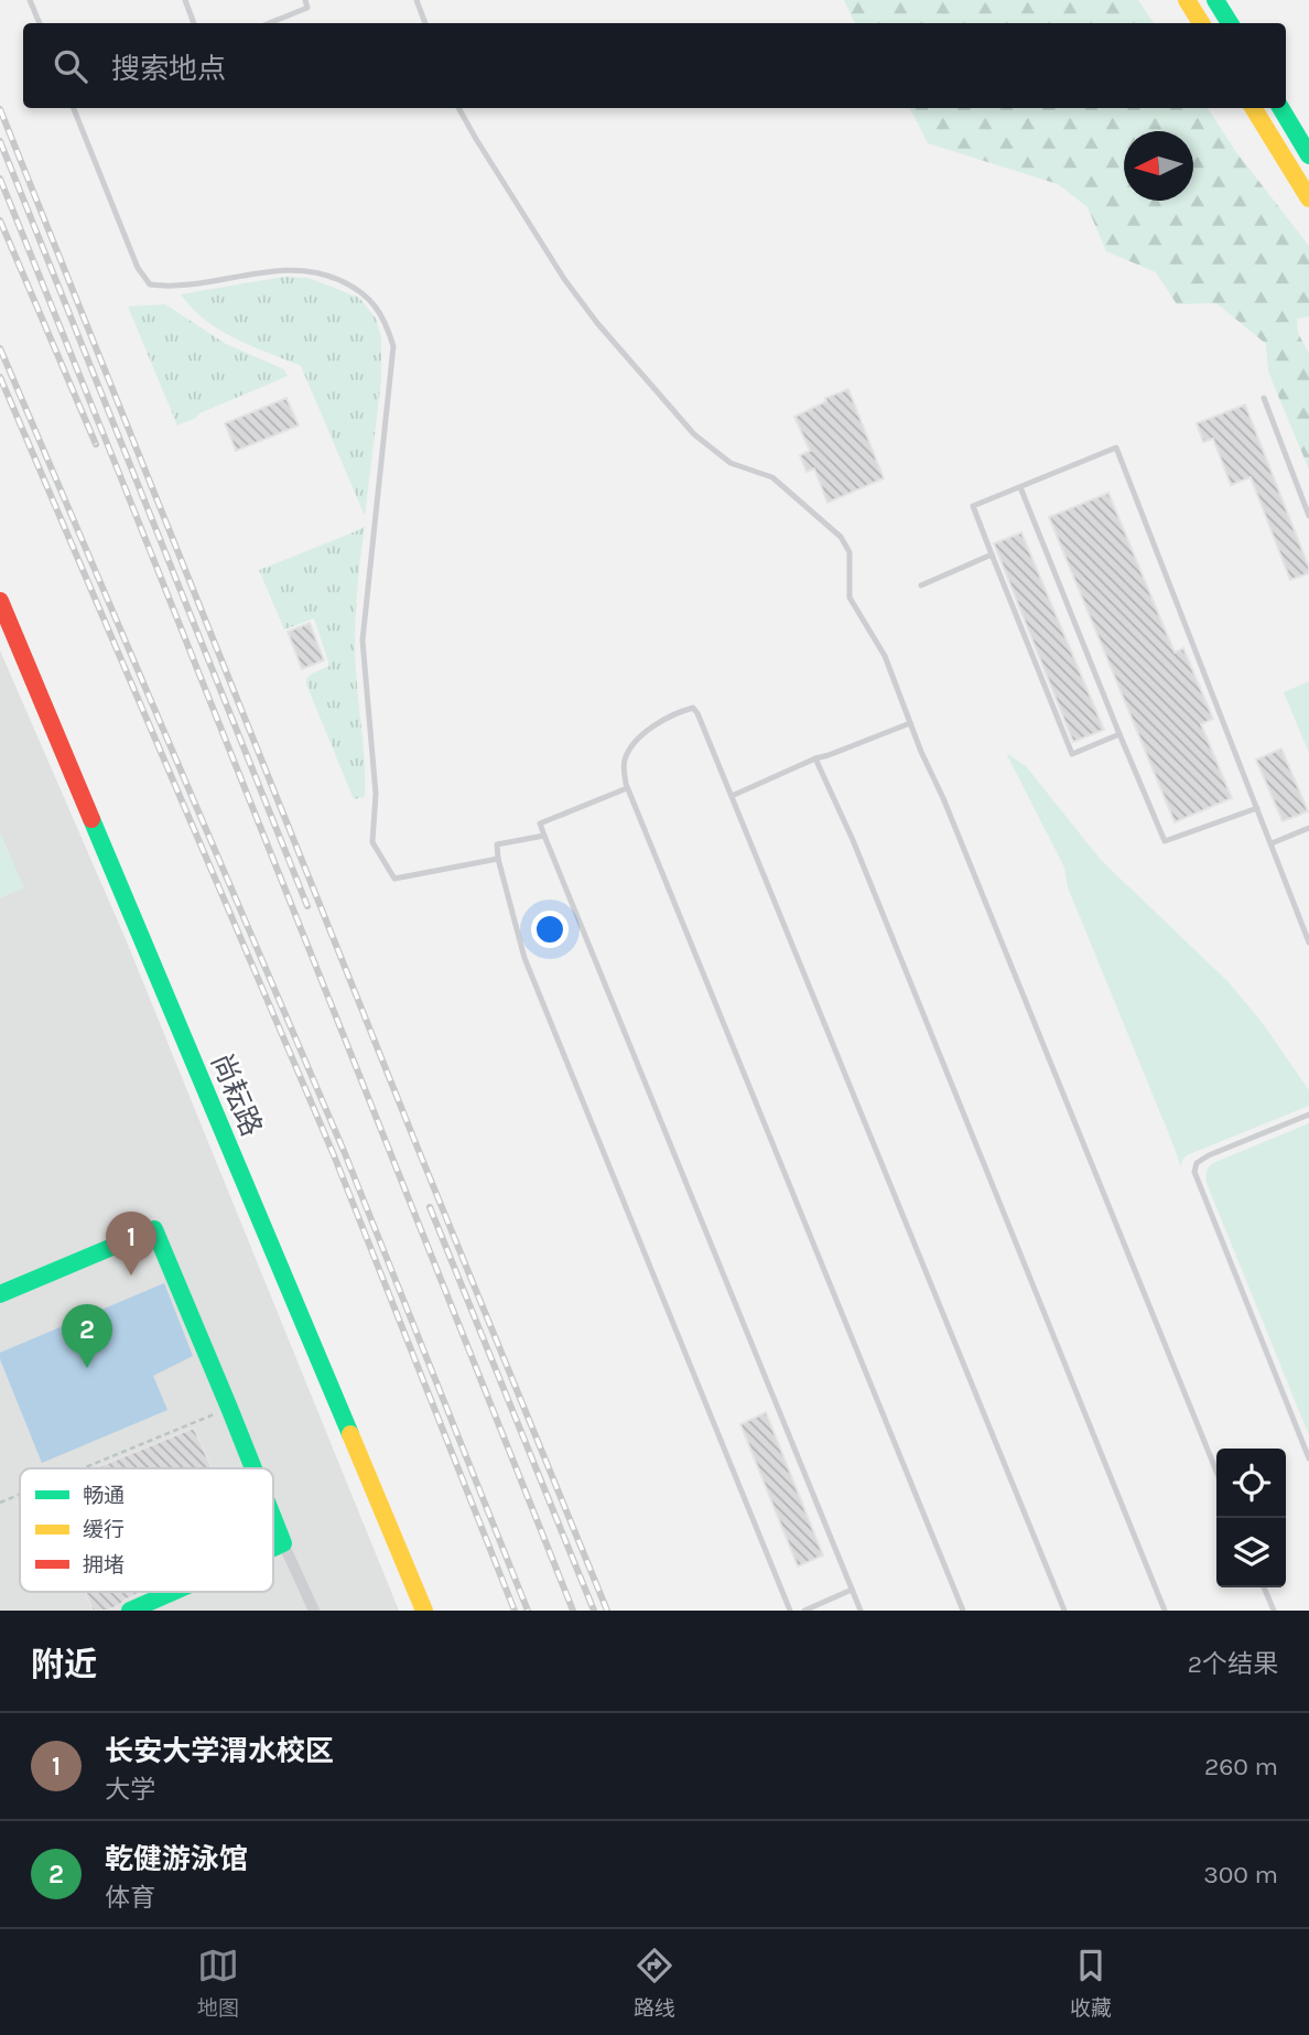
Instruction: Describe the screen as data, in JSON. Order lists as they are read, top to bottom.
{
  "streets": {
    "street": ["尚耘路"]
  },
  "legend": ["畅通", "缓行", "拥堵"],
  "north": "left",
  "page": {
    "search": "搜索地点",
    "pins": ["1", "2"],
    "heading": ["附近", "2个结果"],
    "list": [
      {
        "mark": "1",
        "name": "长安大学渭水校区",
        "note": "大学",
        "value": "260 m"
      },
      {
        "mark": "2",
        "name": "乾健游泳馆",
        "note": "体育",
        "value": "300 m"
      }
    ],
    "nav": ["地图", "路线", "收藏"]
  }
}
